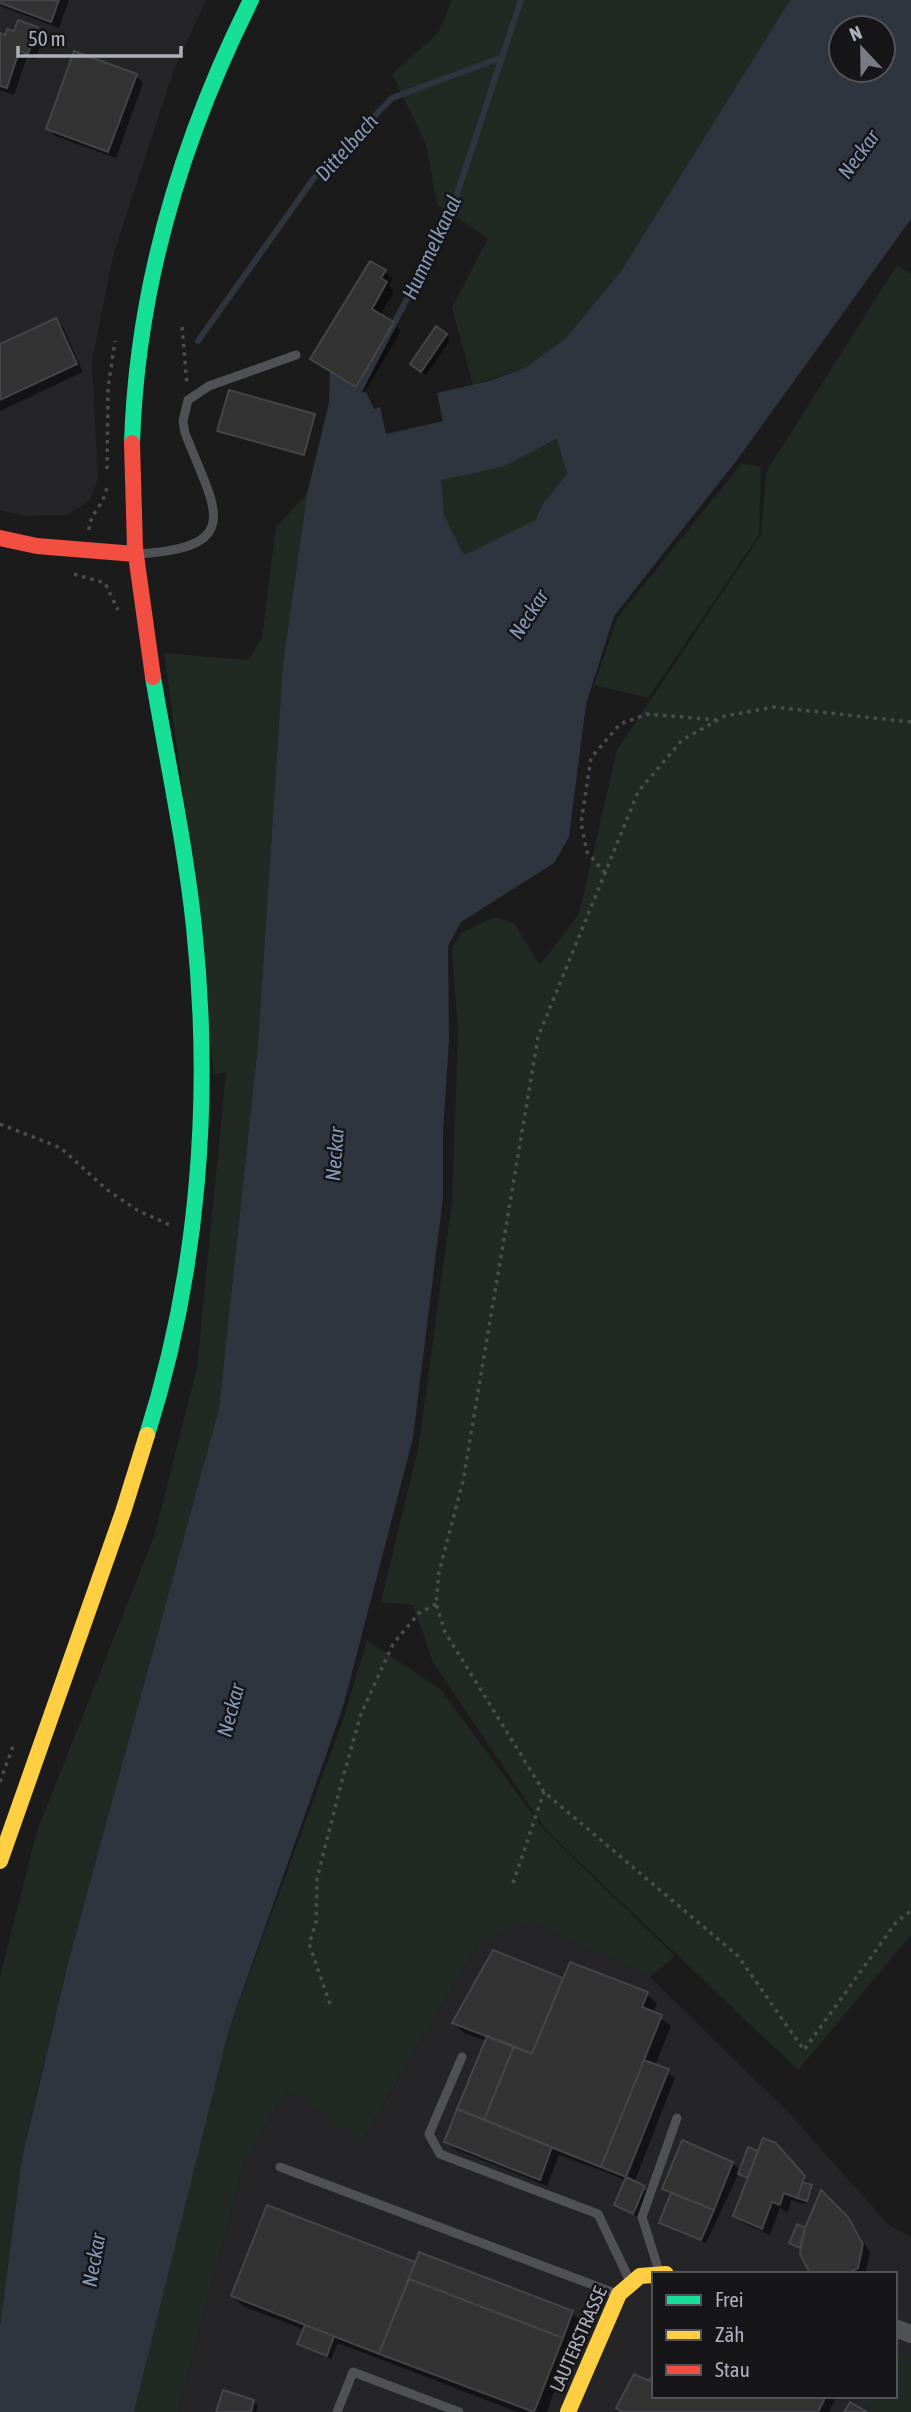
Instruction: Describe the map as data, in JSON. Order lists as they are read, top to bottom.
{
  "streets": {
    "street": ["LAUTERSTRASSE"]
  },
  "water": ["Dittelbach", "Neckar", "Hummelkanal"],
  "legend": ["Frei", "Zäh", "Stau"],
  "scale_bar": "50 m",
  "north": "top"
}
